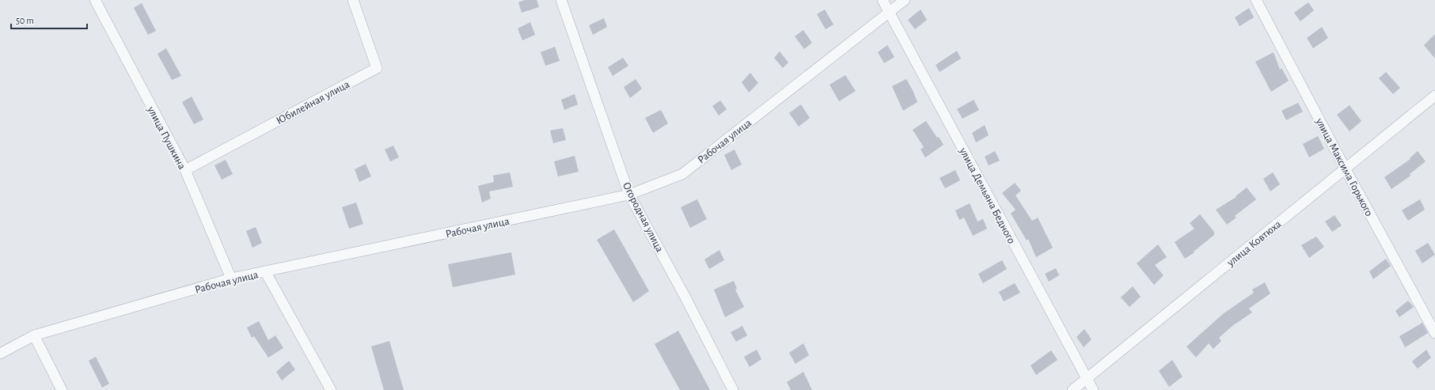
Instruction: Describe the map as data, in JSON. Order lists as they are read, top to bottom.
{
  "streets": {
    "street": [
      "Юбилейная улица",
      "улица Пушкина",
      "Рабочая улица",
      "улица Максима Горького",
      "улица Демьяна Бедного",
      "Огородная улица",
      "улица Ковтюха"
    ]
  },
  "crossings": [
    ["Юбилейная улица", "улица Пушкина"],
    ["улица Пушкина", "Рабочая улица"],
    ["Рабочая улица", "улица Демьяна Бедного"],
    ["Рабочая улица", "Огородная улица"],
    ["улица Максима Горького", "улица Ковтюха"],
    ["улица Демьяна Бедного", "улица Ковтюха"]
  ],
  "scale_bar": "50 m"
}
